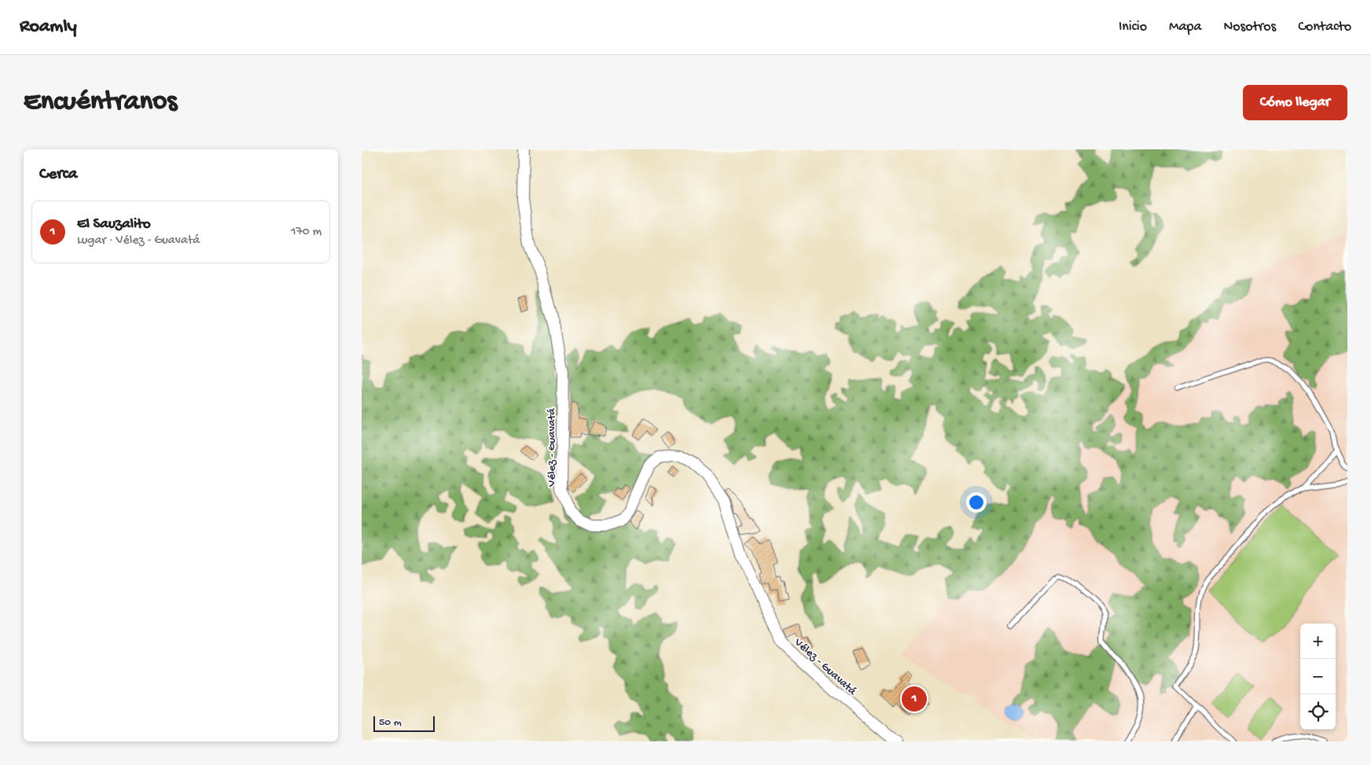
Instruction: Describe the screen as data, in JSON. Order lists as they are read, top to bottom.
{
  "streets": {
    "street": ["Vélez - Guavatá"]
  },
  "scale_bar": "50 m",
  "page": {
    "header": "Roamly",
    "nav": [
      "Inicio",
      "Mapa",
      "Nosotros",
      "Contacto"
    ],
    "buttons": "Cómo llegar",
    "title": "Encuéntranos",
    "heading": "Cerca",
    "list": [
      {
        "mark": "1",
        "name": "El Sauzalito",
        "note": "Lugar · Vélez - Guavatá",
        "value": "170 m"
      }
    ],
    "map_buttons": ["+", "−"],
    "pins": "1",
    "scale": "50 m"
  }
}
